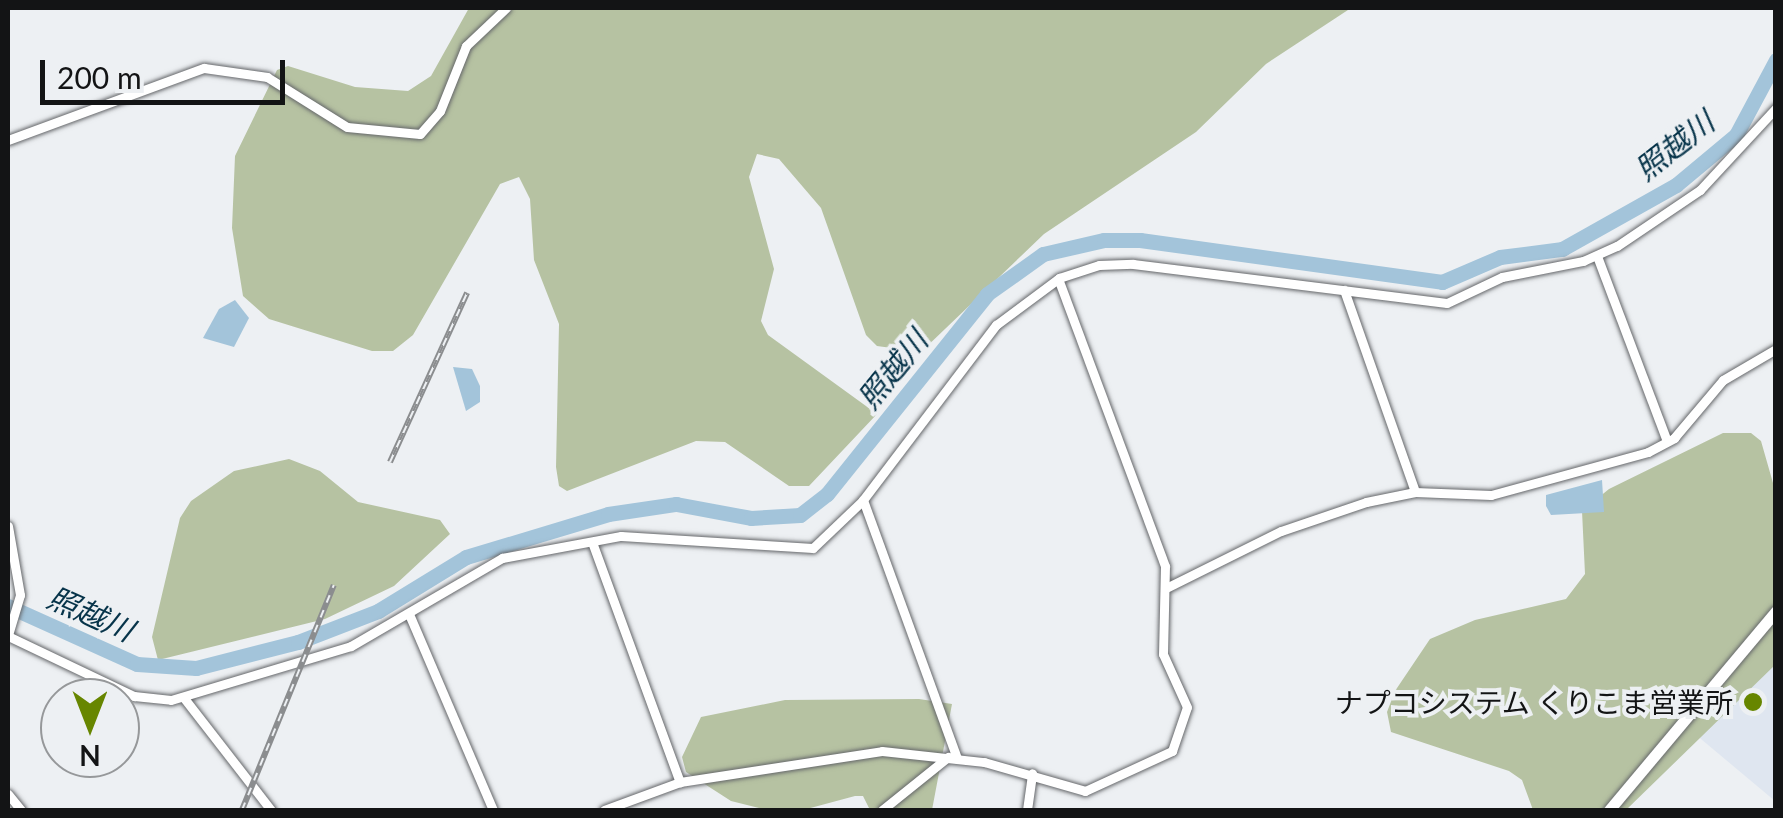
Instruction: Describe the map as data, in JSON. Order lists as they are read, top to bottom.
{
  "water": ["照越川"],
  "places": ["ナプコシステム くりこま営業所"],
  "scale_bar": "200 m",
  "north": "bottom"
}
